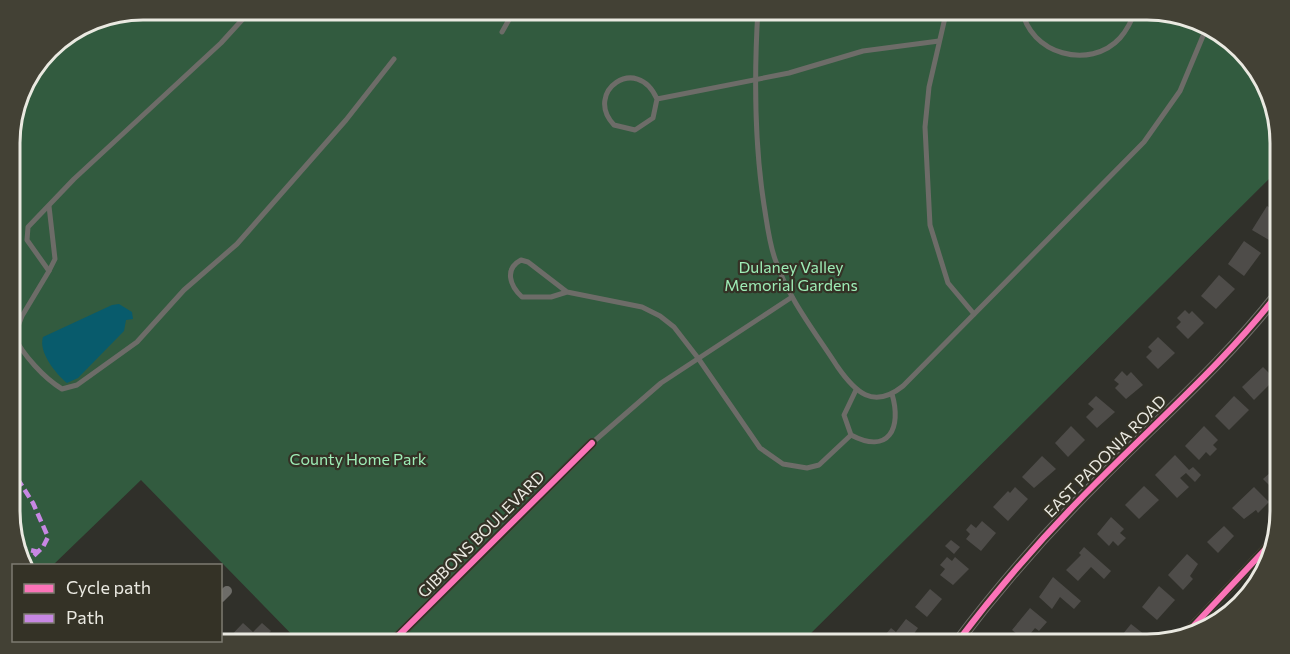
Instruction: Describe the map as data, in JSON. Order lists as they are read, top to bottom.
{
  "streets": {
    "street": ["EAST PADONIA ROAD", "GIBBONS BOULEVARD"]
  },
  "parks": ["Dulaney Valley Memorial Gardens", "County Home Park"],
  "legend": ["Cycle path", "Path"]
}
